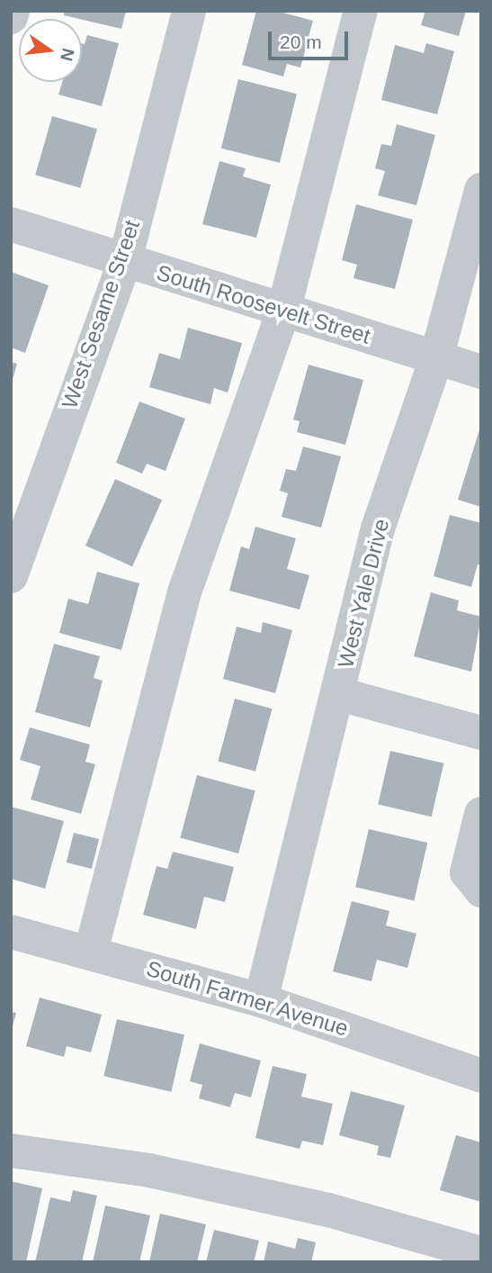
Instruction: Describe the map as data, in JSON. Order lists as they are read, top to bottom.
{
  "streets": {
    "street": [
      "South Roosevelt Street",
      "West Sesame Street",
      "West Yale Drive",
      "South Farmer Avenue"
    ]
  },
  "crossings": [
    ["South Roosevelt Street", "West Sesame Street"],
    ["South Roosevelt Street", "West Yale Drive"],
    ["West Yale Drive", "South Farmer Avenue"]
  ],
  "scale_bar": "20 m",
  "north": "right"
}
